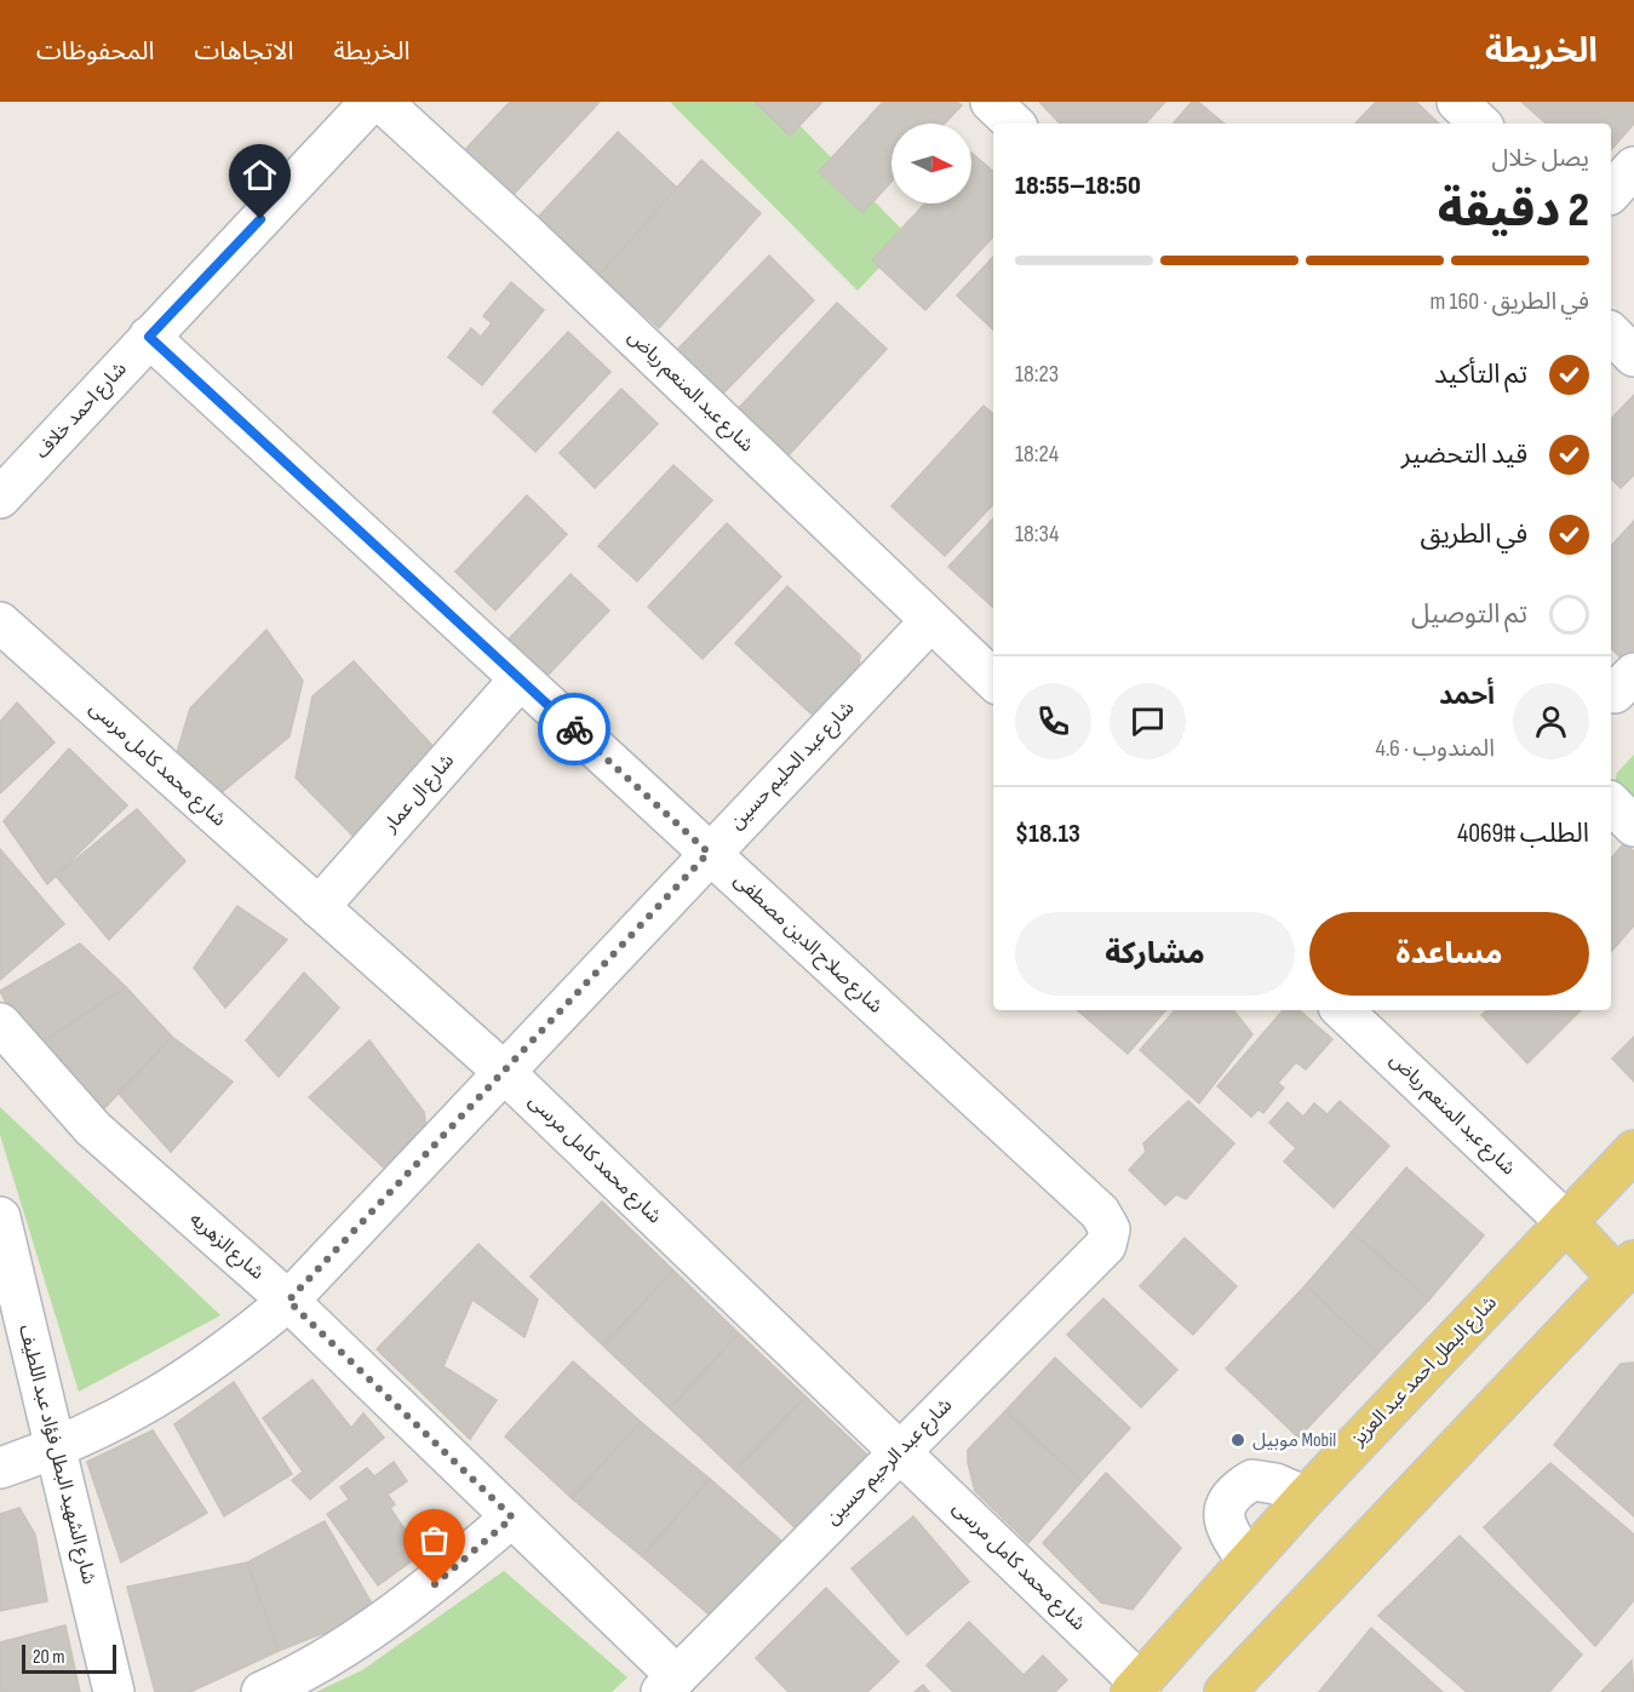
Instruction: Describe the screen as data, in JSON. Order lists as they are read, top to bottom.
{
  "streets": {
    "main road": ["شارع البطل احمد عبد العزيز"],
    "street": [
      "شارع عبد المنعم رياض",
      "شارع احمد خلاف",
      "شارع محمد كامل مرسى",
      "شارع عبد الحليم حسين",
      "شارع ال عمار",
      "شارع صلاح الدين مصطفى",
      "شارع الزهريه",
      "شارع الشهيد البطل فؤاد عبد اللطيف",
      "شارع عبد الرحيم حسين"
    ]
  },
  "crossings": [
    ["شارع عبد المنعم رياض", "شارع عبد الحليم حسين"],
    ["شارع عبد المنعم رياض", "شارع البطل احمد عبد العزيز"],
    ["شارع احمد خلاف", "شارع صلاح الدين مصطفى"],
    ["شارع محمد كامل مرسى", "شارع عبد الحليم حسين"],
    ["شارع محمد كامل مرسى", "شارع ال عمار"],
    ["شارع محمد كامل مرسى", "شارع البطل احمد عبد العزيز"],
    ["شارع محمد كامل مرسى", "شارع عبد الرحيم حسين"],
    ["شارع عبد الحليم حسين", "شارع صلاح الدين مصطفى"],
    ["شارع عبد الحليم حسين", "شارع الزهريه"],
    ["شارع عبد الحليم حسين", "شارع الشهيد البطل فؤاد عبد اللطيف"],
    ["شارع ال عمار", "شارع صلاح الدين مصطفى"],
    ["شارع صلاح الدين مصطفى", "شارع عبد الرحيم حسين"],
    ["شارع الزهريه", "شارع عبد الرحيم حسين"]
  ],
  "places": ["موبيل Mobil"],
  "scale_bar": "20 m",
  "north": "right",
  "page": {
    "header": "الخريطة",
    "nav": ["الخريطة", "الاتجاهات", "المحفوظات"],
    "heading": ["2 دقيقة", "يصل خلال", "18:50–18:55"],
    "panel": [
      "أحمد",
      "المندوب · 4.6",
      "الطلب #4069",
      "$18.13"
    ],
    "bar": "في الطريق · 160 m",
    "list": [
      ["تم التأكيد", "18:23"],
      ["قيد التحضير", "18:24"],
      ["في الطريق", "18:34"],
      "تم التوصيل"
    ],
    "buttons": ["مساعدة", "مشاركة"],
    "scale": "20 m"
  }
}
